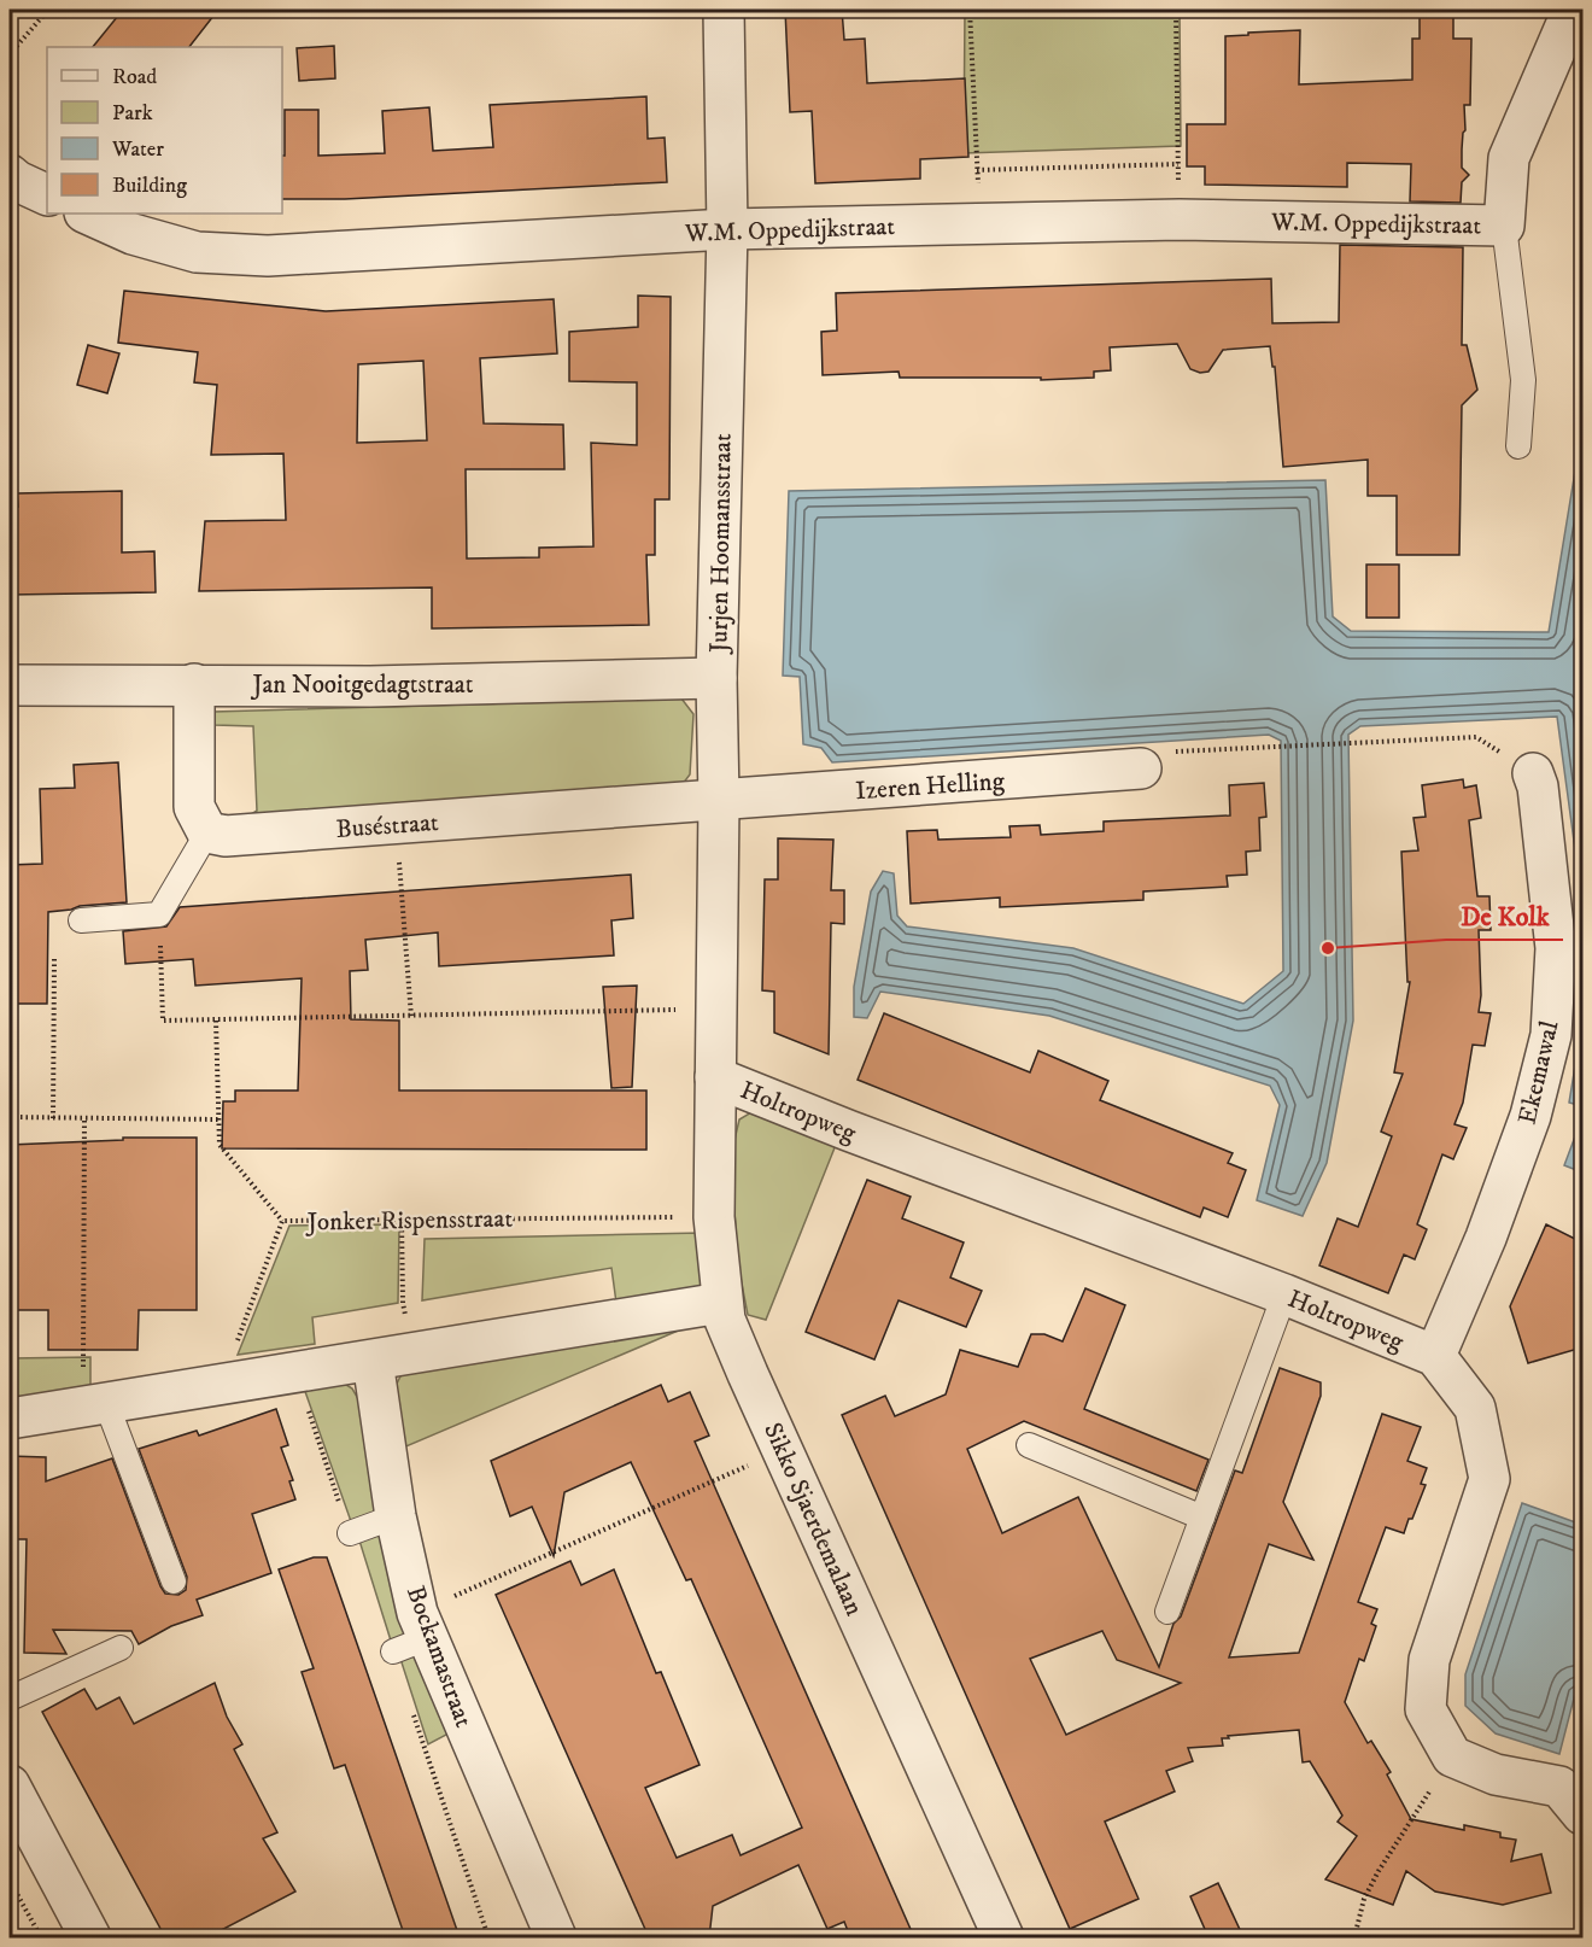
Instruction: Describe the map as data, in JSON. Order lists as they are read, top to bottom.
{
  "streets": {
    "street": [
      "W.M. Oppedijkstraat",
      "Jurjen Hoomansstraat",
      "Jan Nooitgedagtstraat",
      "Izeren Helling",
      "Buséstraat",
      "Ekemawal",
      "Holtropweg",
      "Sikko Sjaerdemalaan",
      "Bockamastraat"
    ],
    "path": ["Jonker Rispensstraat"]
  },
  "crossings": [
    ["W.M. Oppedijkstraat", "Jurjen Hoomansstraat"],
    ["Jurjen Hoomansstraat", "Jan Nooitgedagtstraat"],
    ["Jurjen Hoomansstraat", "Izeren Helling"],
    ["Jurjen Hoomansstraat", "Buséstraat"],
    ["Jurjen Hoomansstraat", "Holtropweg"],
    ["Jurjen Hoomansstraat", "Sikko Sjaerdemalaan"],
    ["Izeren Helling", "Buséstraat"],
    ["Ekemawal", "Holtropweg"],
    ["Holtropweg", "Sikko Sjaerdemalaan"],
    ["Jonker Rispensstraat", "Sikko Sjaerdemalaan"]
  ],
  "places": ["De Kolk"],
  "legend": [
    "Road",
    "Park",
    "Water",
    "Building"
  ]
}
